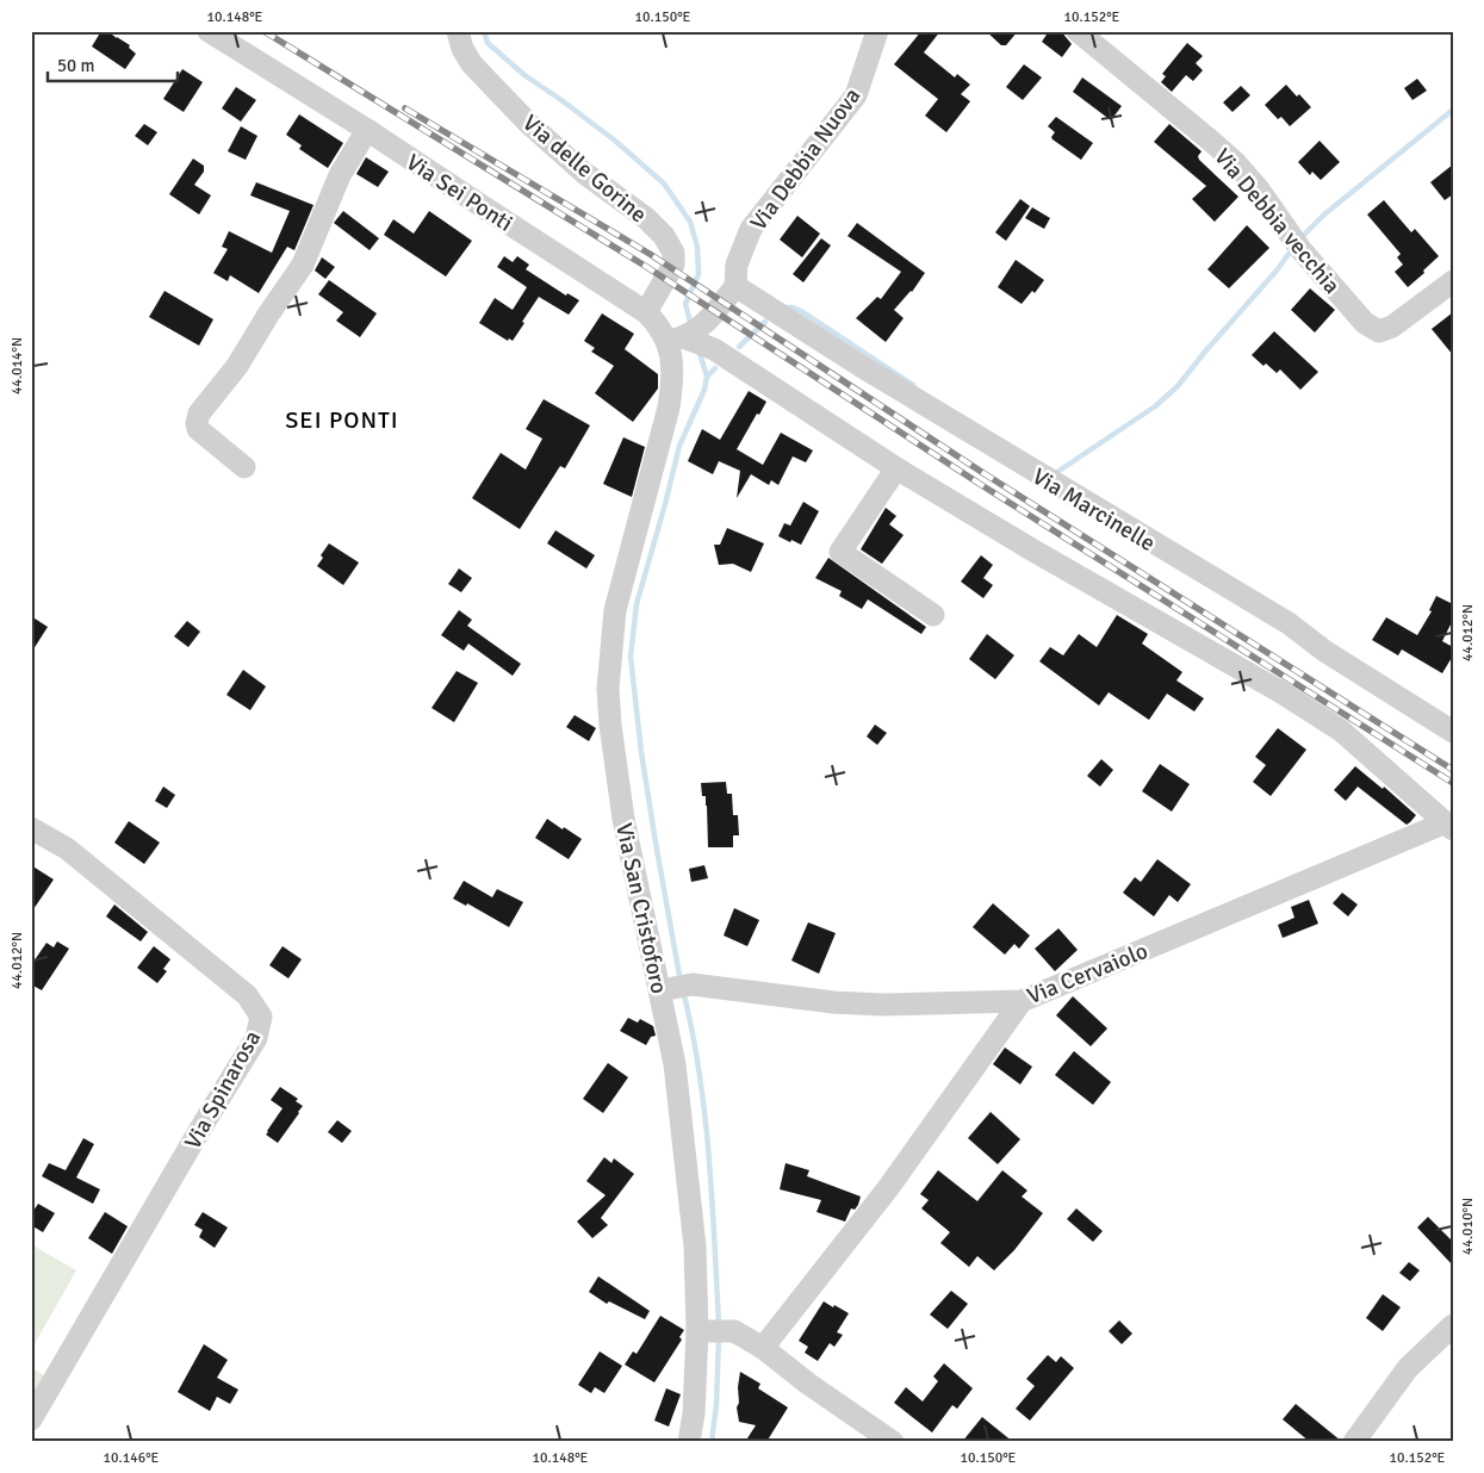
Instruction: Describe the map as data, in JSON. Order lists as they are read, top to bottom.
{
  "streets": {
    "street": [
      "Via Debbia Nuova",
      "Via delle Gorine",
      "Via Sei Ponti",
      "Via Debbia vecchia",
      "Via Marcinelle",
      "Via San Cristoforo",
      "Via Cervaiolo",
      "Via Spinarosa"
    ]
  },
  "crossings": [
    ["Via Debbia Nuova", "Via Marcinelle"],
    ["Via delle Gorine", "Via Sei Ponti"],
    ["Via Sei Ponti", "Via San Cristoforo"],
    ["Via San Cristoforo", "Via Cervaiolo"]
  ],
  "districts": ["SEI PONTI"],
  "scale_bar": "50 m",
  "coordinates": [
    "10.148°E",
    "10.150°E",
    "10.152°E",
    "44.014°N",
    "44.012°N",
    "44.010°N",
    "10.146°E"
  ]
}
